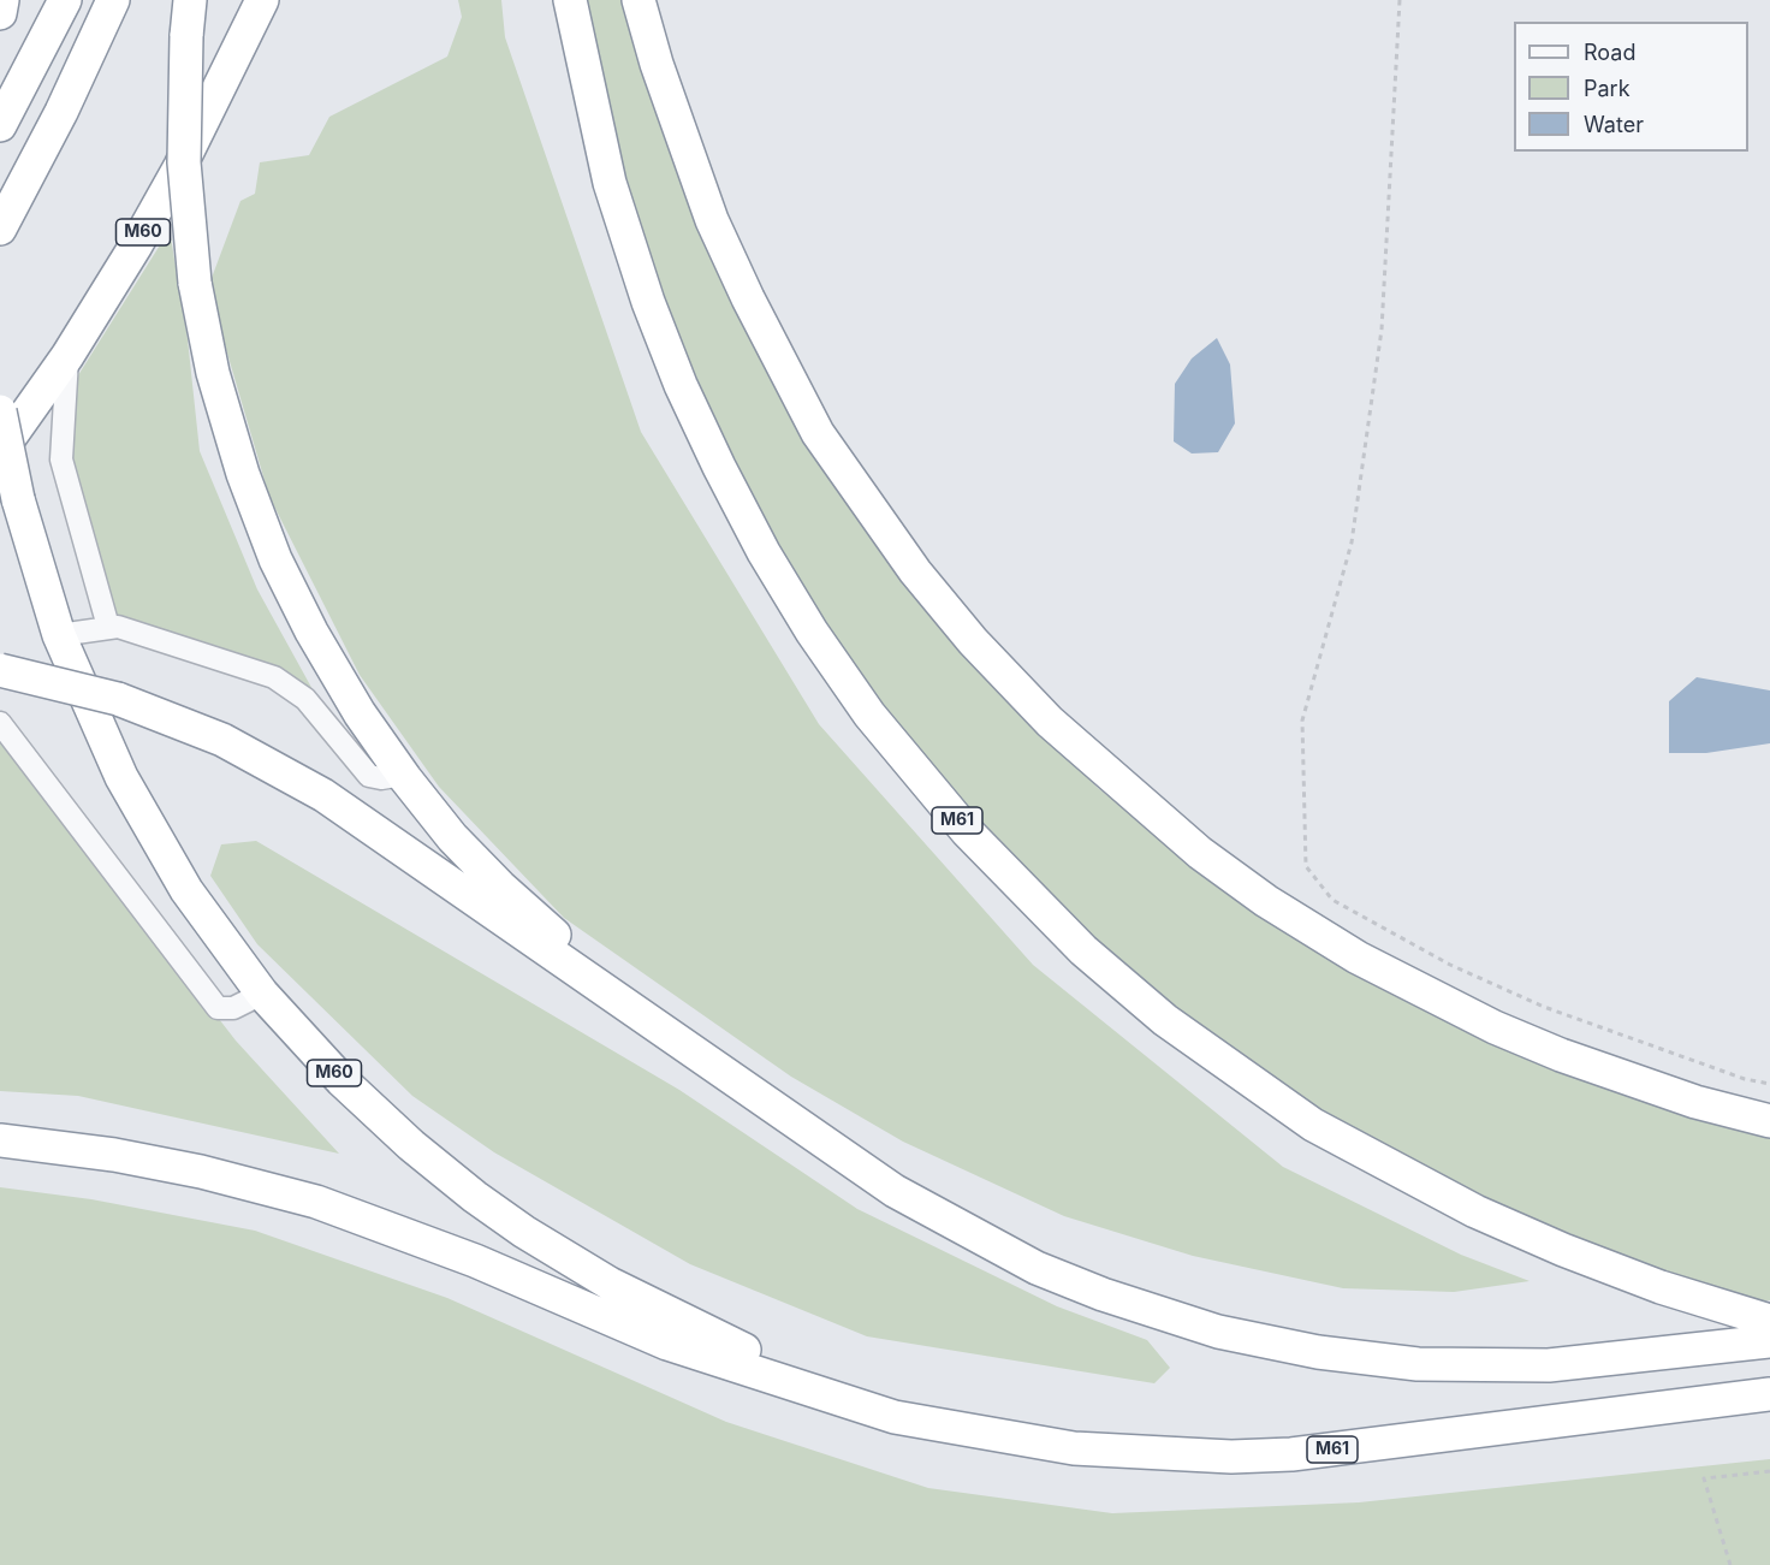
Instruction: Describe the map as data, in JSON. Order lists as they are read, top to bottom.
{
  "streets": {
    "highway": ["M60", "M61"]
  },
  "crossings": [
    ["M60", "M61"]
  ],
  "legend": ["Road", "Park", "Water"]
}
